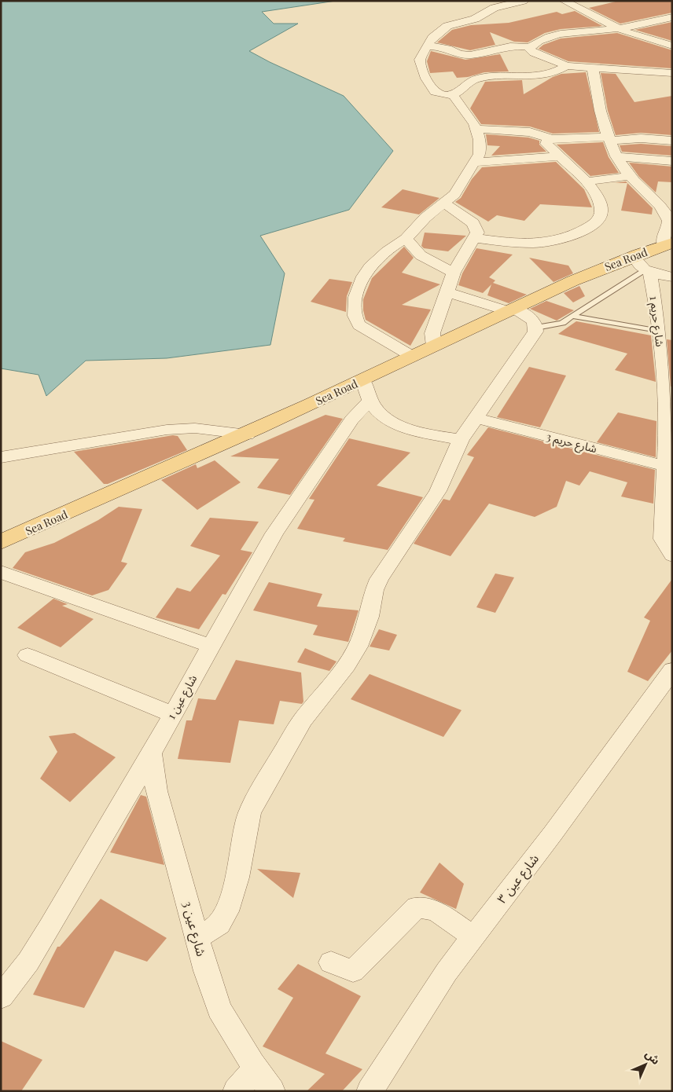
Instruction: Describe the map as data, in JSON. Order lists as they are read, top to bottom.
{
  "streets": {
    "main road": ["Sea Road"],
    "street": [
      "شارع حريم 1",
      "شارع حريم 3",
      "شارع عين 1",
      "شارع عين ٣",
      "شارع عين 3"
    ]
  },
  "crossings": [
    ["Sea Road", "شارع حريم 1"],
    ["شارع حريم 1", "شارع حريم 3"],
    ["شارع عين 1", "شارع عين 3"]
  ],
  "north": "top right"
}
